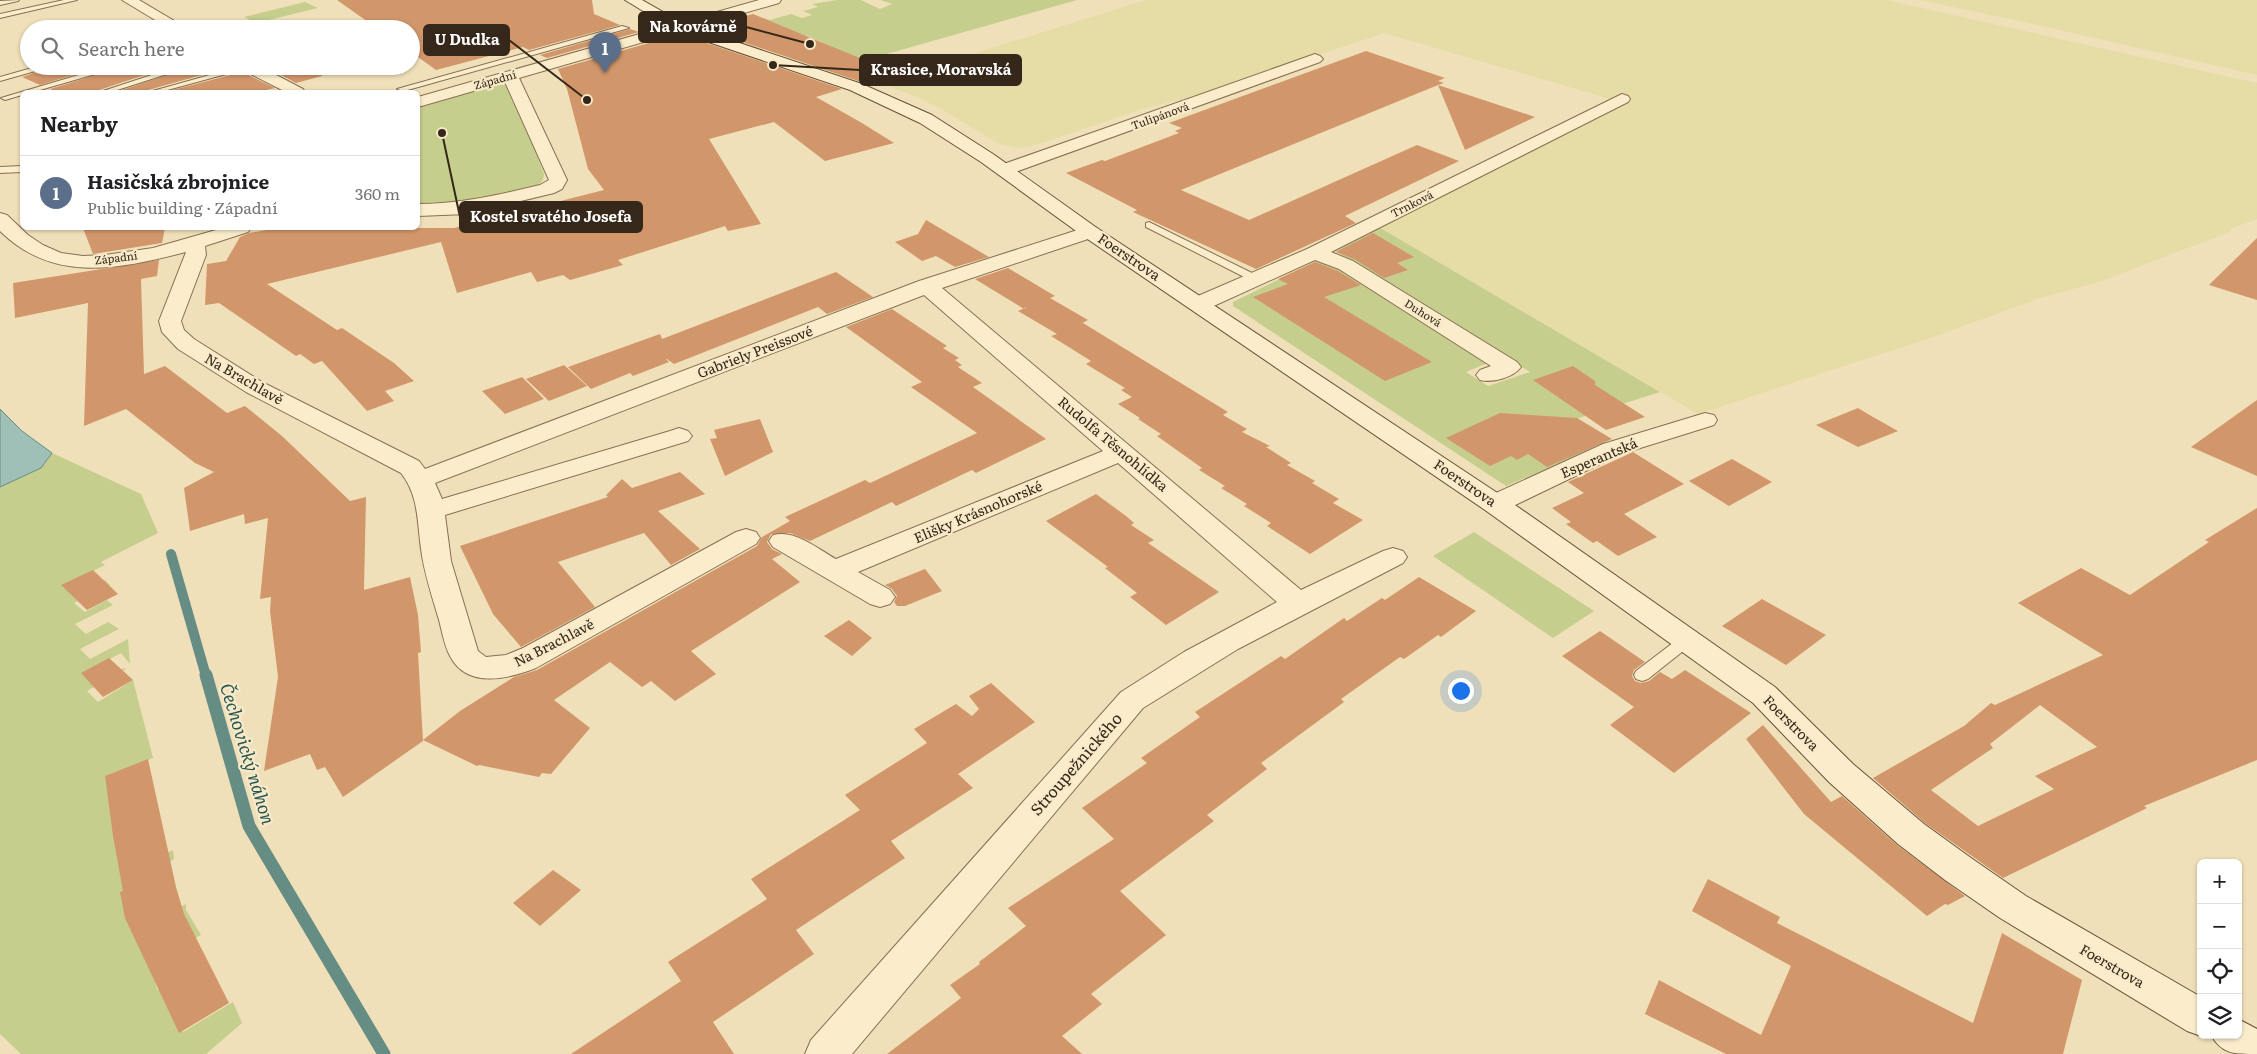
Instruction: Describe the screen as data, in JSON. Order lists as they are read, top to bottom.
{
  "streets": {
    "street": [
      "Západní",
      "Tulipánová",
      "Trnková",
      "Foerstrova",
      "Duhová",
      "Gabriely Preissové",
      "Na Brachlavě",
      "Rudolfa Těsnohlídka",
      "Esperantská",
      "Elišky Krásnohorské",
      "Stroupežnického"
    ]
  },
  "crossings": [
    ["Západní", "Foerstrova"],
    ["Západní", "Na Brachlavě"],
    ["Tulipánová", "Foerstrova"],
    ["Trnková", "Foerstrova"],
    ["Trnková", "Duhová"],
    ["Foerstrova", "Gabriely Preissové"],
    ["Foerstrova", "Esperantská"],
    ["Gabriely Preissové", "Na Brachlavě"],
    ["Gabriely Preissové", "Rudolfa Těsnohlídka"],
    ["Rudolfa Těsnohlídka", "Elišky Krásnohorské"],
    ["Rudolfa Těsnohlídka", "Stroupežnického"]
  ],
  "water": ["Čechovický náhon"],
  "places": [
    "Na kovárně",
    "Krasice, Moravská",
    "U Dudka",
    "Kostel svatého Josefa"
  ],
  "page": {
    "search": "Search here",
    "pins": "1",
    "heading": "Nearby",
    "list": [
      {
        "mark": "1",
        "name": "Hasičská zbrojnice",
        "note": "Public building · Západní",
        "value": "360 m"
      }
    ],
    "map_buttons": ["+", "−"]
  }
}
